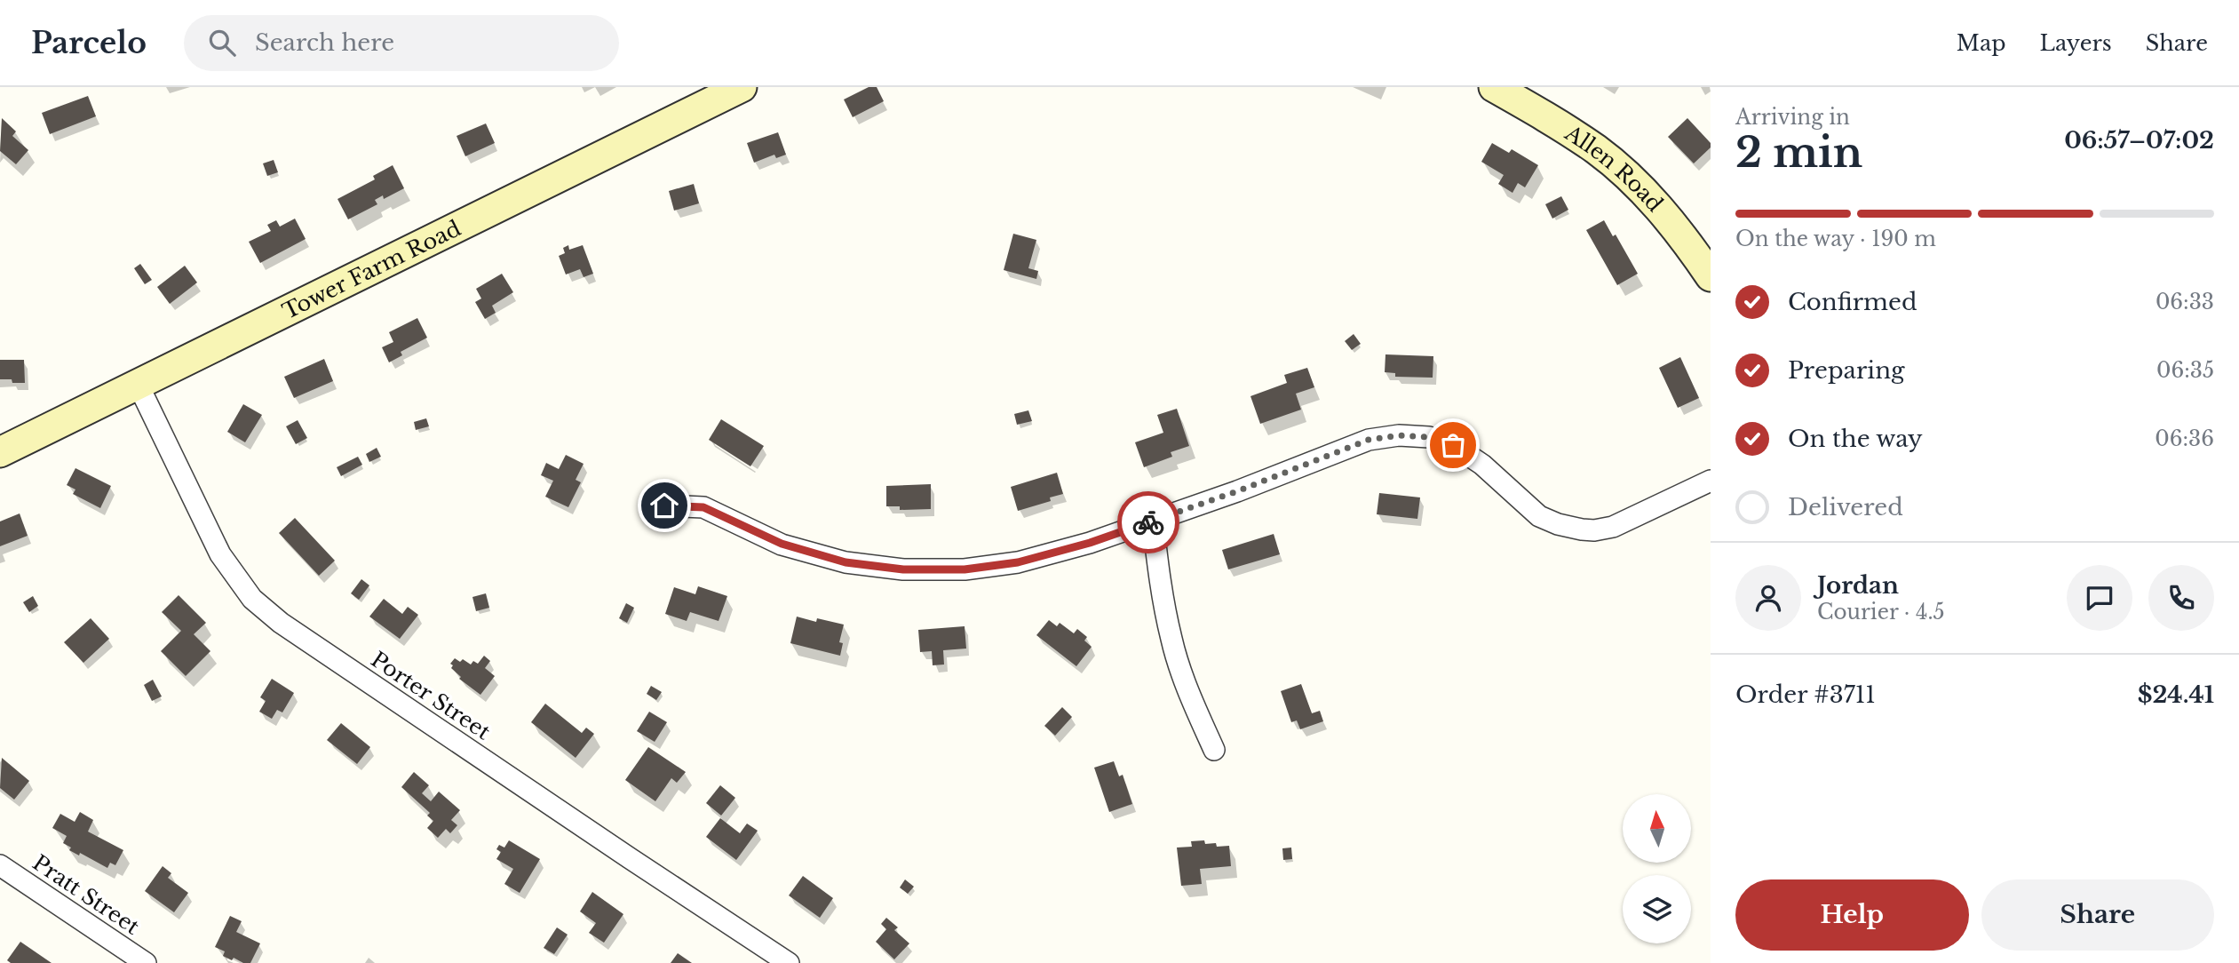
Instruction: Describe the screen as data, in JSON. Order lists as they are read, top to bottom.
{
  "streets": {
    "street": [
      "Allen Road",
      "Tower Farm Road",
      "Porter Street",
      "Pratt Street"
    ]
  },
  "crossings": [
    ["Tower Farm Road", "Porter Street"]
  ],
  "north": "top",
  "page": {
    "header": "Parcelo",
    "search": "Search here",
    "nav": ["Map", "Layers", "Share"],
    "heading": ["2 min", "Arriving in", "06:57–07:02"],
    "panel": [
      "Jordan",
      "Courier · 4.5",
      "Order #3711",
      "$24.41"
    ],
    "bar": "On the way · 190 m",
    "list": [
      ["Confirmed", "06:33"],
      ["Preparing", "06:35"],
      ["On the way", "06:36"],
      "Delivered"
    ],
    "buttons": ["Help", "Share"]
  }
}
